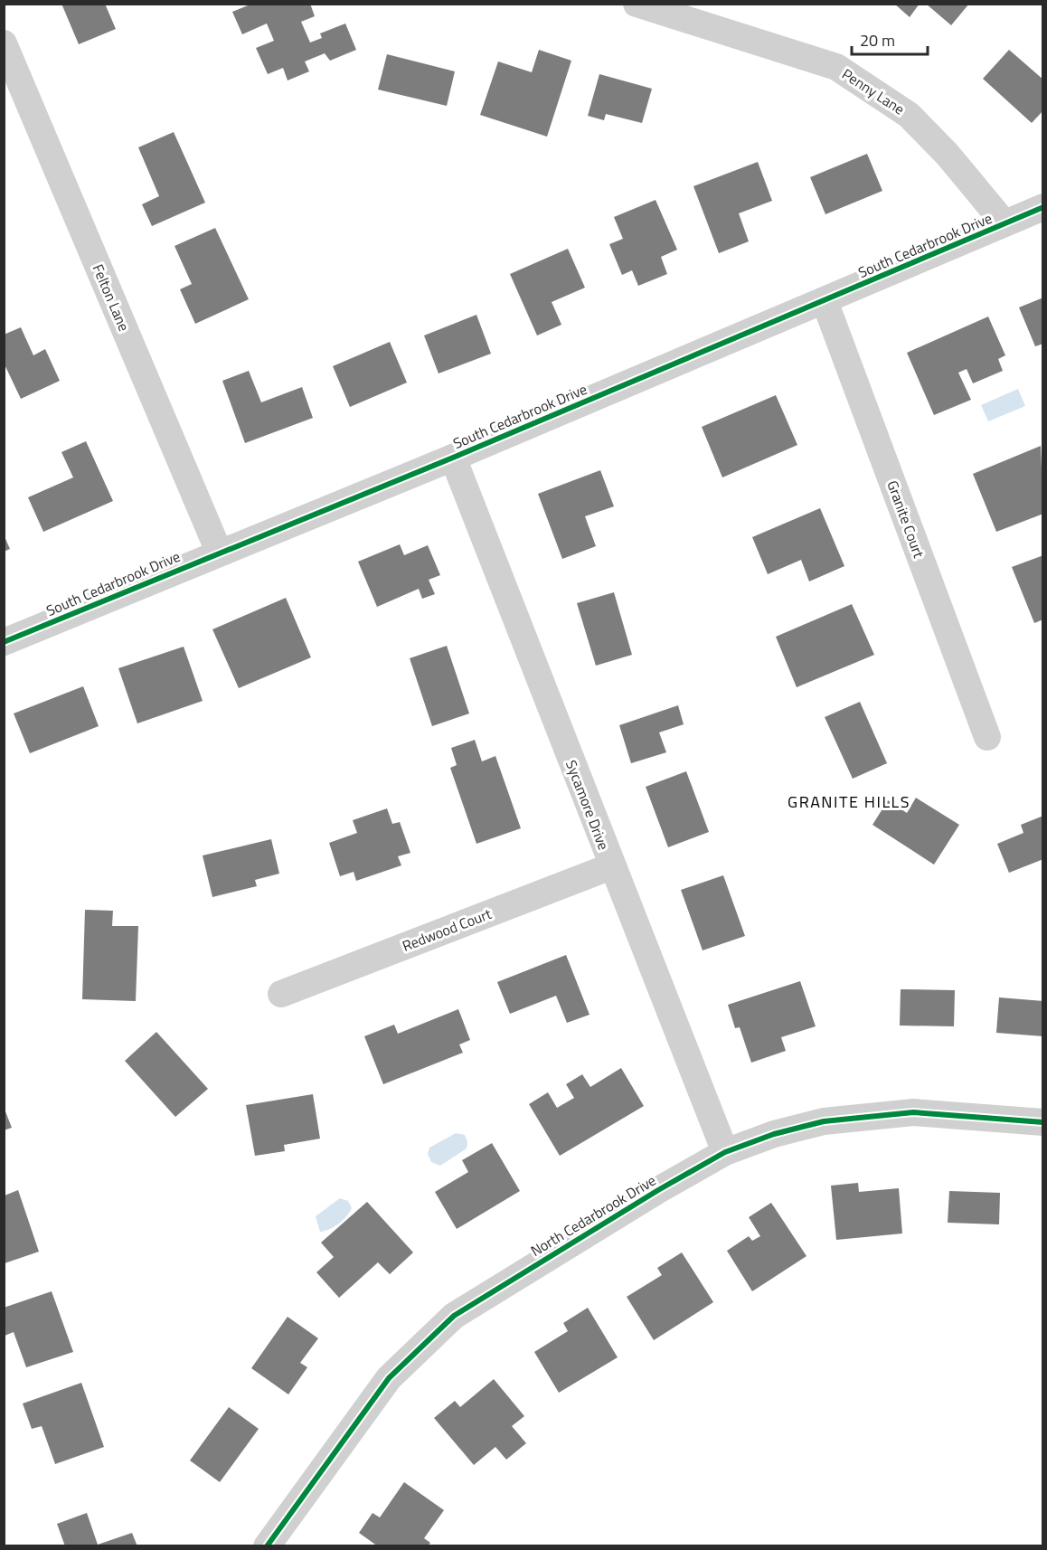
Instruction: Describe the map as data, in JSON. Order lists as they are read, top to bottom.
{
  "streets": {
    "street": [
      "Penny Lane",
      "South Cedarbrook Drive",
      "Felton Lane",
      "Granite Court",
      "Sycamore Drive",
      "Redwood Court",
      "North Cedarbrook Drive"
    ]
  },
  "crossings": [
    ["Penny Lane", "South Cedarbrook Drive"],
    ["South Cedarbrook Drive", "Felton Lane"],
    ["South Cedarbrook Drive", "Granite Court"],
    ["South Cedarbrook Drive", "Sycamore Drive"],
    ["Sycamore Drive", "Redwood Court"],
    ["Sycamore Drive", "North Cedarbrook Drive"]
  ],
  "districts": ["GRANITE HILLS"],
  "scale_bar": "20 m"
}
